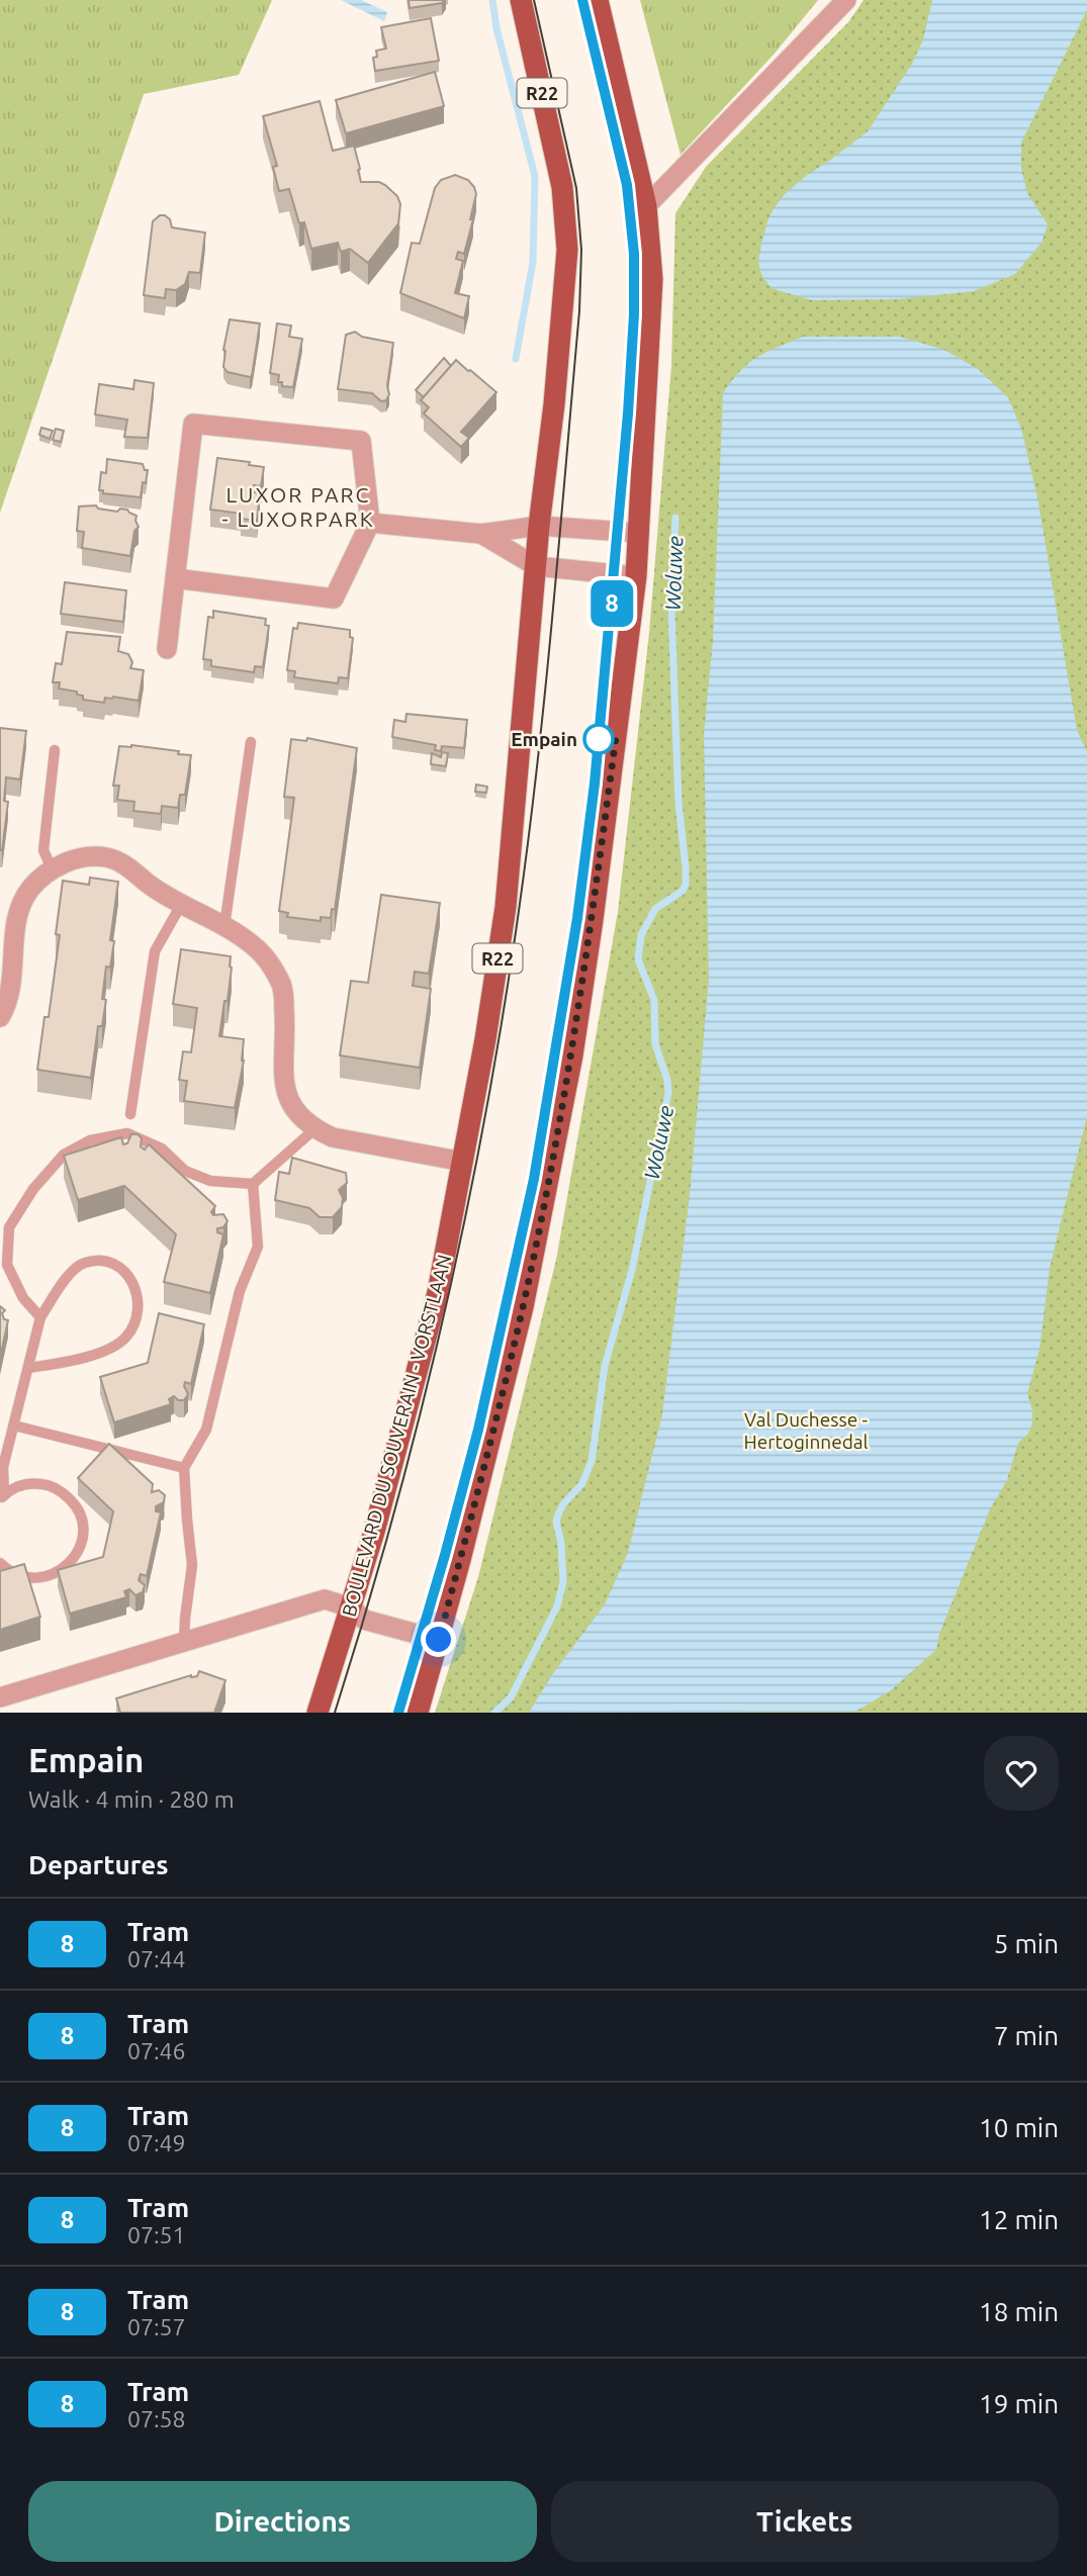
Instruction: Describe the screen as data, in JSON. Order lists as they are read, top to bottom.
{
  "streets": {
    "main road": ["R22", "BOULEVARD DU SOUVERAIN - VORSTLAAN"]
  },
  "districts": ["LUXOR PARC - LUXORPARK"],
  "water": ["Woluwe"],
  "parks": ["Val Duchesse - Hertoginnedal"],
  "places": ["Empain"],
  "lines": ["tram line 8"],
  "page": {
    "on_map": "8",
    "heading": [
      ["Empain", "Walk · 4 min · 280 m"],
      "Departures"
    ],
    "list": [
      {
        "mark": "8",
        "name": "Tram",
        "note": "07:44",
        "value": "5 min"
      },
      {
        "mark": "8",
        "name": "Tram",
        "note": "07:46",
        "value": "7 min"
      },
      {
        "mark": "8",
        "name": "Tram",
        "note": "07:49",
        "value": "10 min"
      },
      {
        "mark": "8",
        "name": "Tram",
        "note": "07:51",
        "value": "12 min"
      },
      {
        "mark": "8",
        "name": "Tram",
        "note": "07:57",
        "value": "18 min"
      },
      {
        "mark": "8",
        "name": "Tram",
        "note": "07:58",
        "value": "19 min"
      }
    ],
    "buttons": ["Directions", "Tickets"]
  }
}
